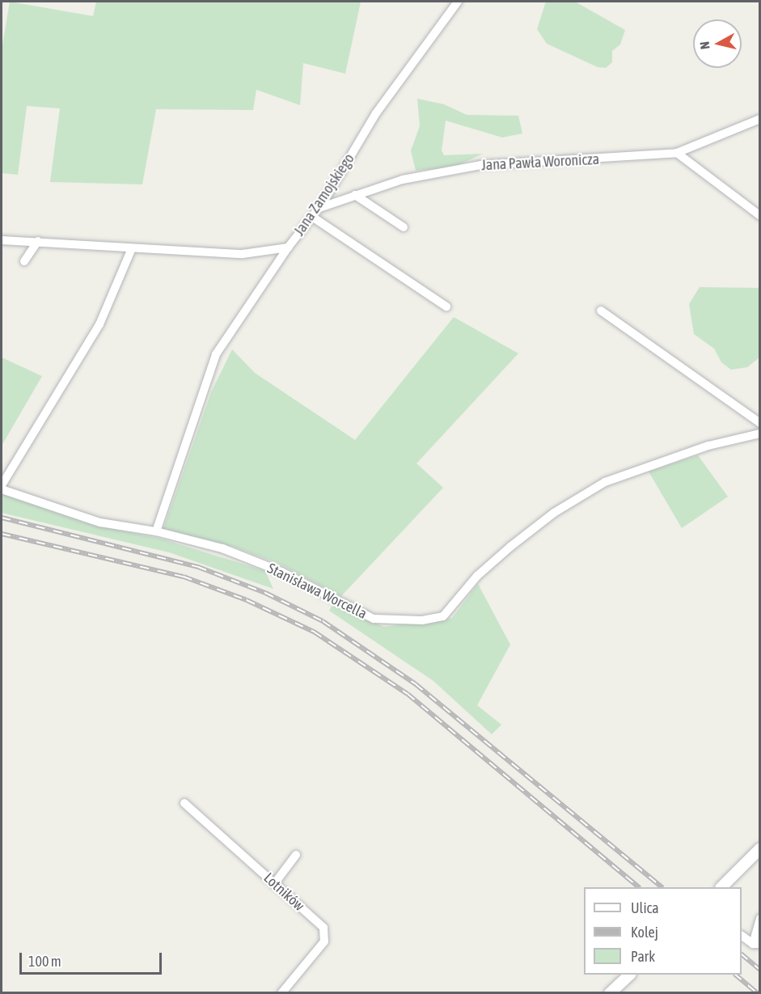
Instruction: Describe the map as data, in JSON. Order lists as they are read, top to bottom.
{
  "streets": {
    "street": [
      "Jana Pawła Woronicza",
      "Jana Zamojskiego",
      "Stanisława Worcella",
      "Lotników"
    ]
  },
  "crossings": [
    ["Jana Pawła Woronicza", "Jana Zamojskiego"]
  ],
  "legend": ["Ulica", "Kolej", "Park"],
  "scale_bar": "100 m",
  "north": "left"
}
